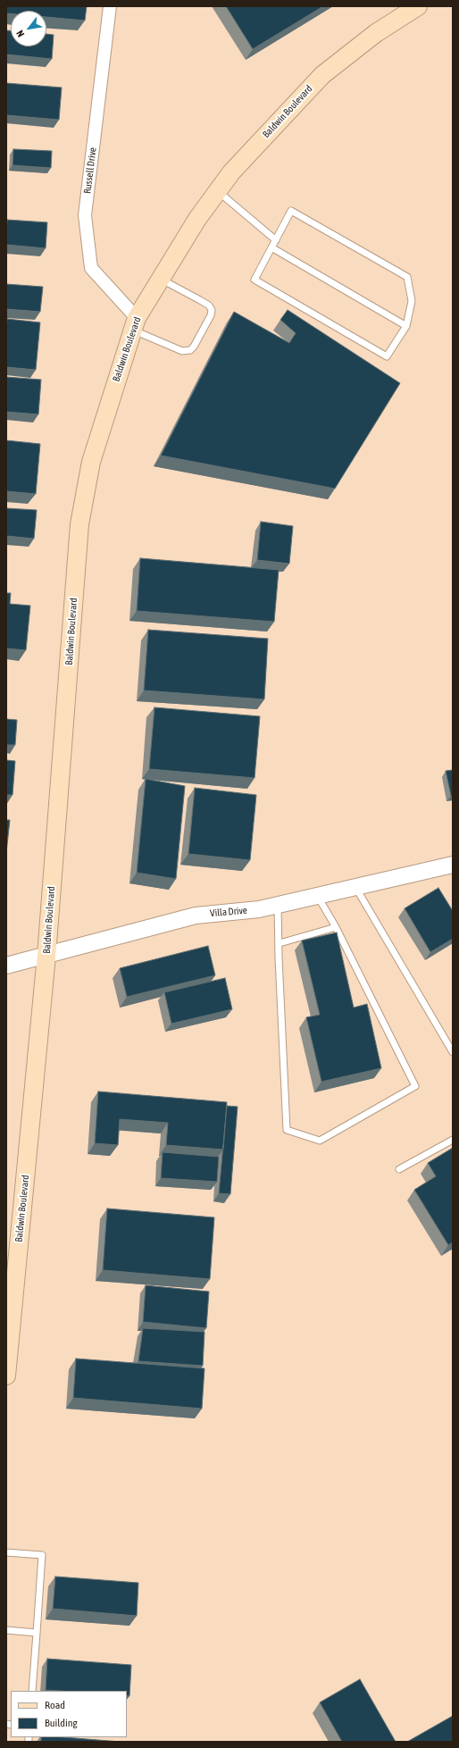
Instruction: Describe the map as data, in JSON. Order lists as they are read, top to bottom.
{
  "streets": {
    "main road": ["Baldwin Boulevard"],
    "street": ["Russell Drive", "Villa Drive"]
  },
  "crossings": [
    ["Baldwin Boulevard", "Russell Drive"],
    ["Baldwin Boulevard", "Villa Drive"]
  ],
  "legend": ["Road", "Building"],
  "north": "bottom left"
}
